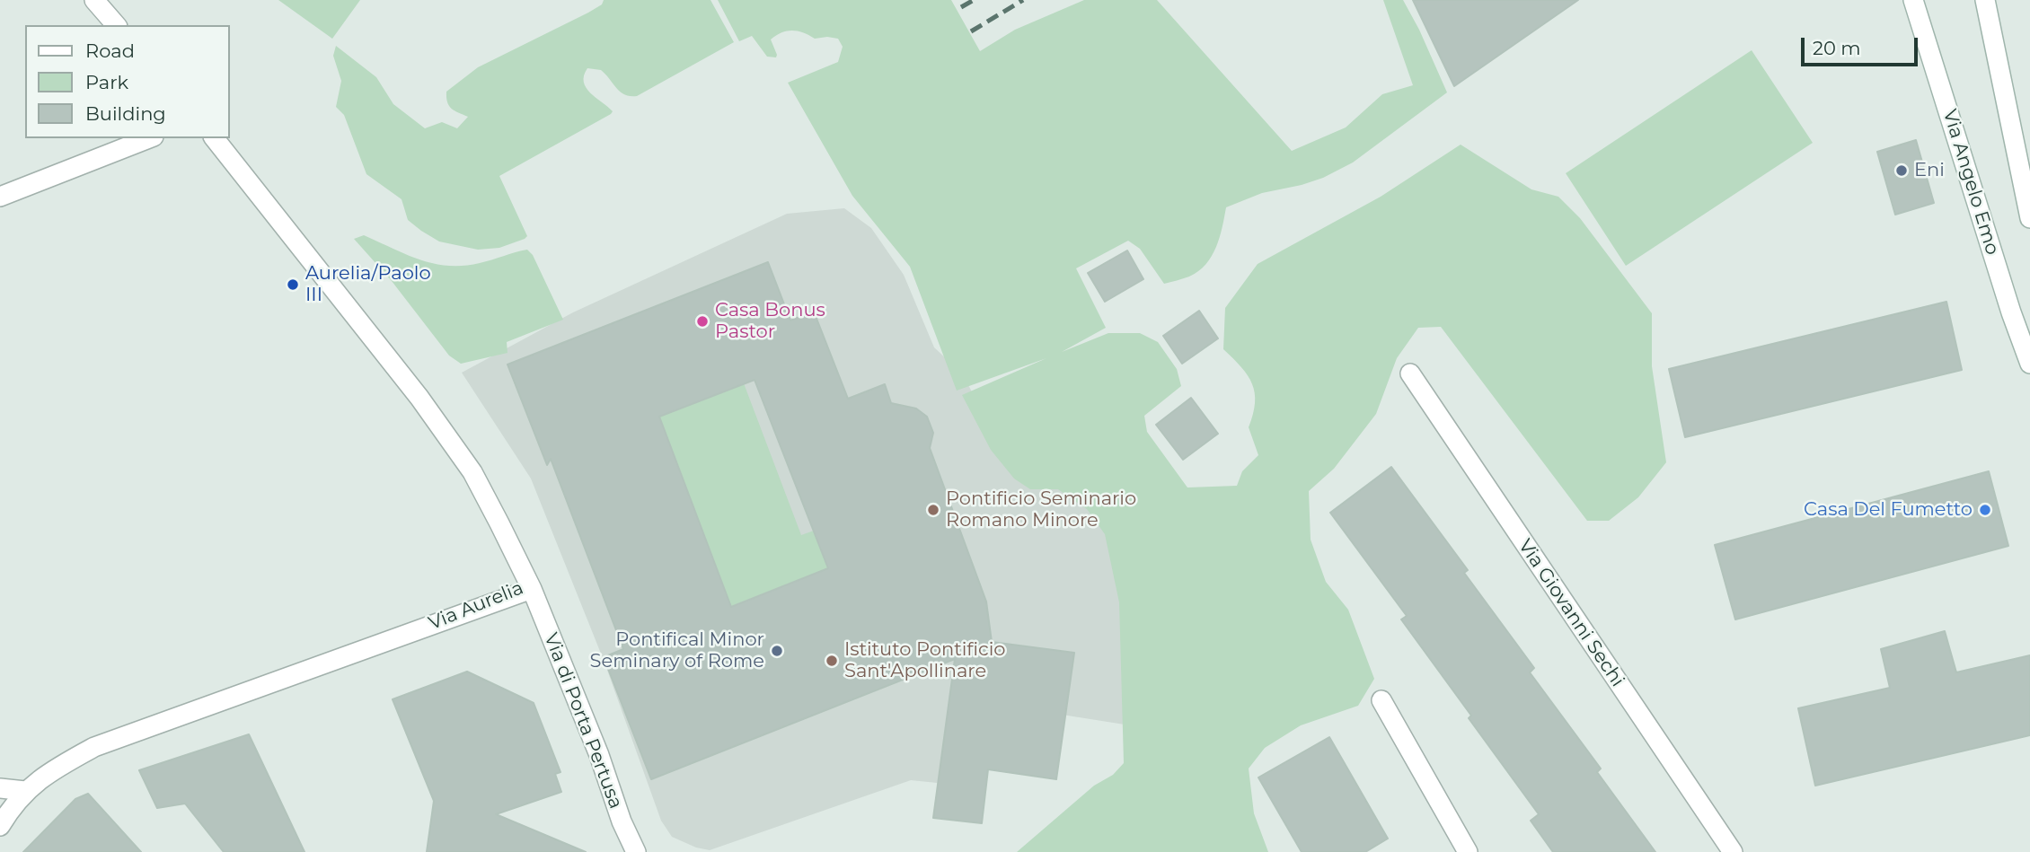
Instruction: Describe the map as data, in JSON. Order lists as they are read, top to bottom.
{
  "streets": {
    "street": [
      "Via Angelo Emo",
      "Via Aurelia",
      "Via Giovanni Sechi",
      "Via di Porta Pertusa"
    ]
  },
  "crossings": [
    ["Via Aurelia", "Via di Porta Pertusa"]
  ],
  "places": [
    "Eni",
    "Aurelia/Paolo III",
    "Casa Bonus Pastor",
    "Pontificio Seminario Romano Minore",
    "Casa Del Fumetto",
    "Pontifical Minor Seminary of Rome",
    "Istituto Pontificio Sant'Apollinare"
  ],
  "legend": ["Road", "Park", "Building"],
  "scale_bar": "20 m"
}
